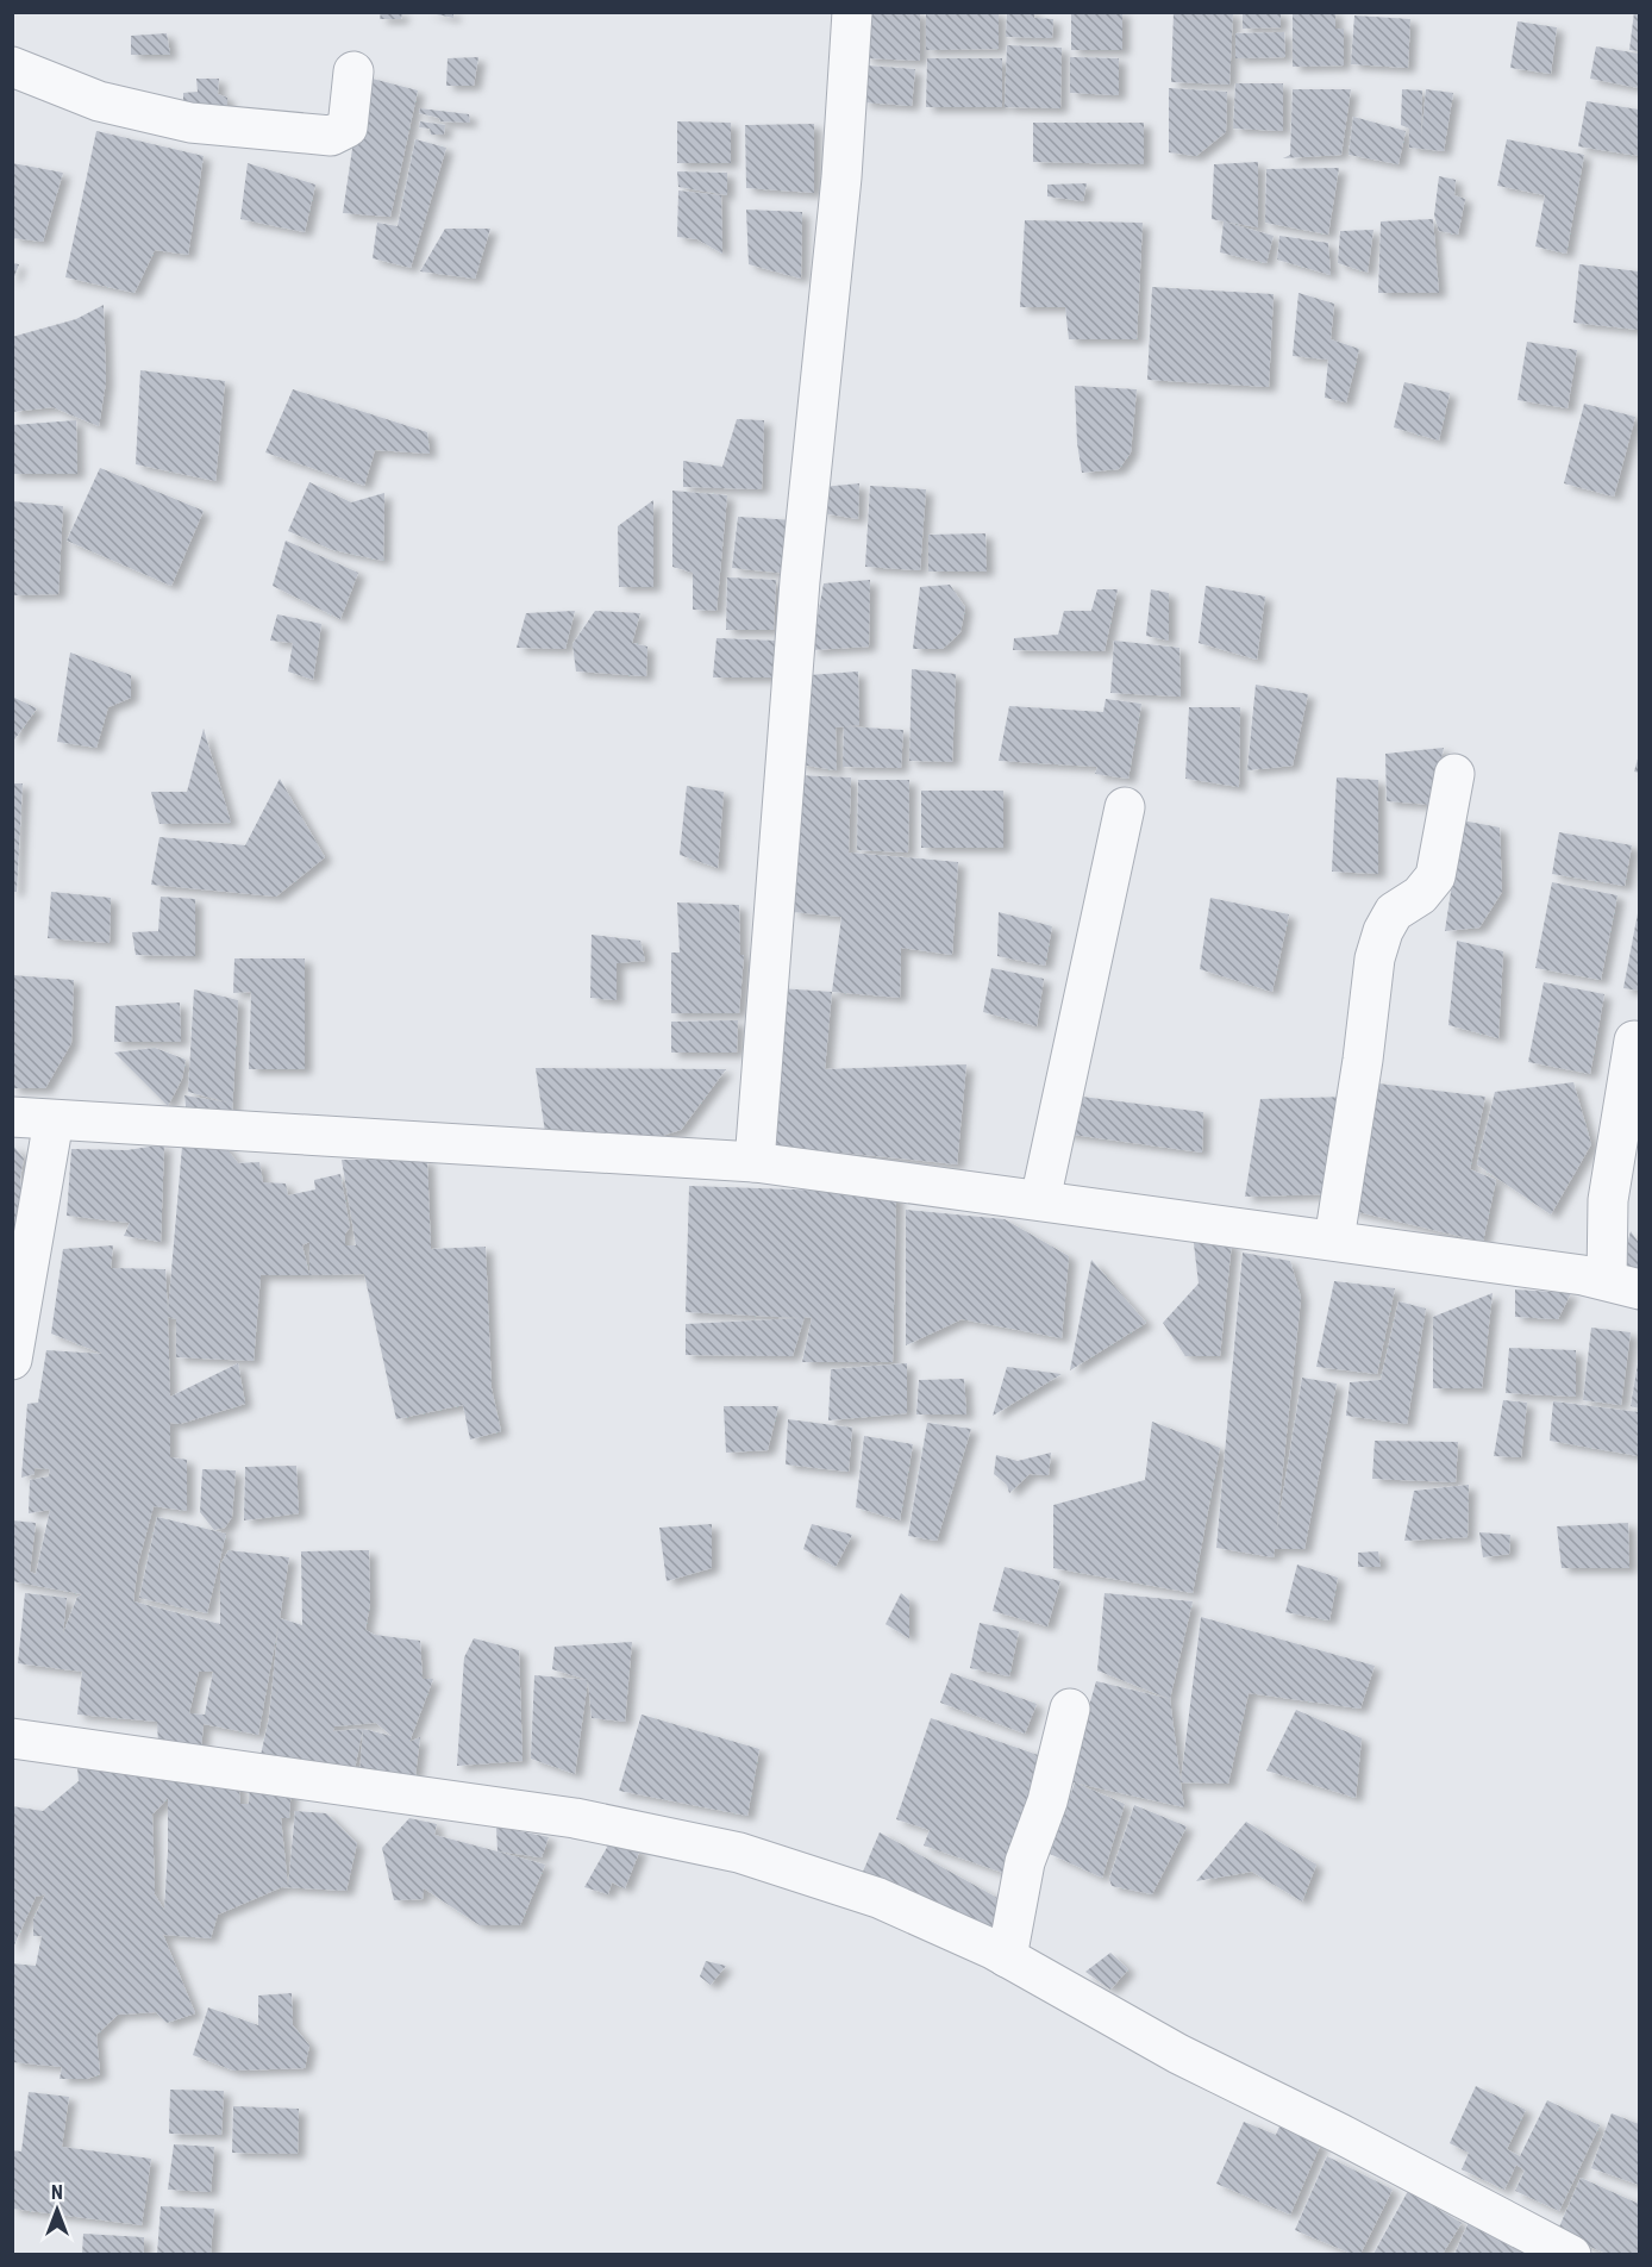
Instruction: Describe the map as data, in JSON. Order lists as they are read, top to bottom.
{
  "north": "top"
}
